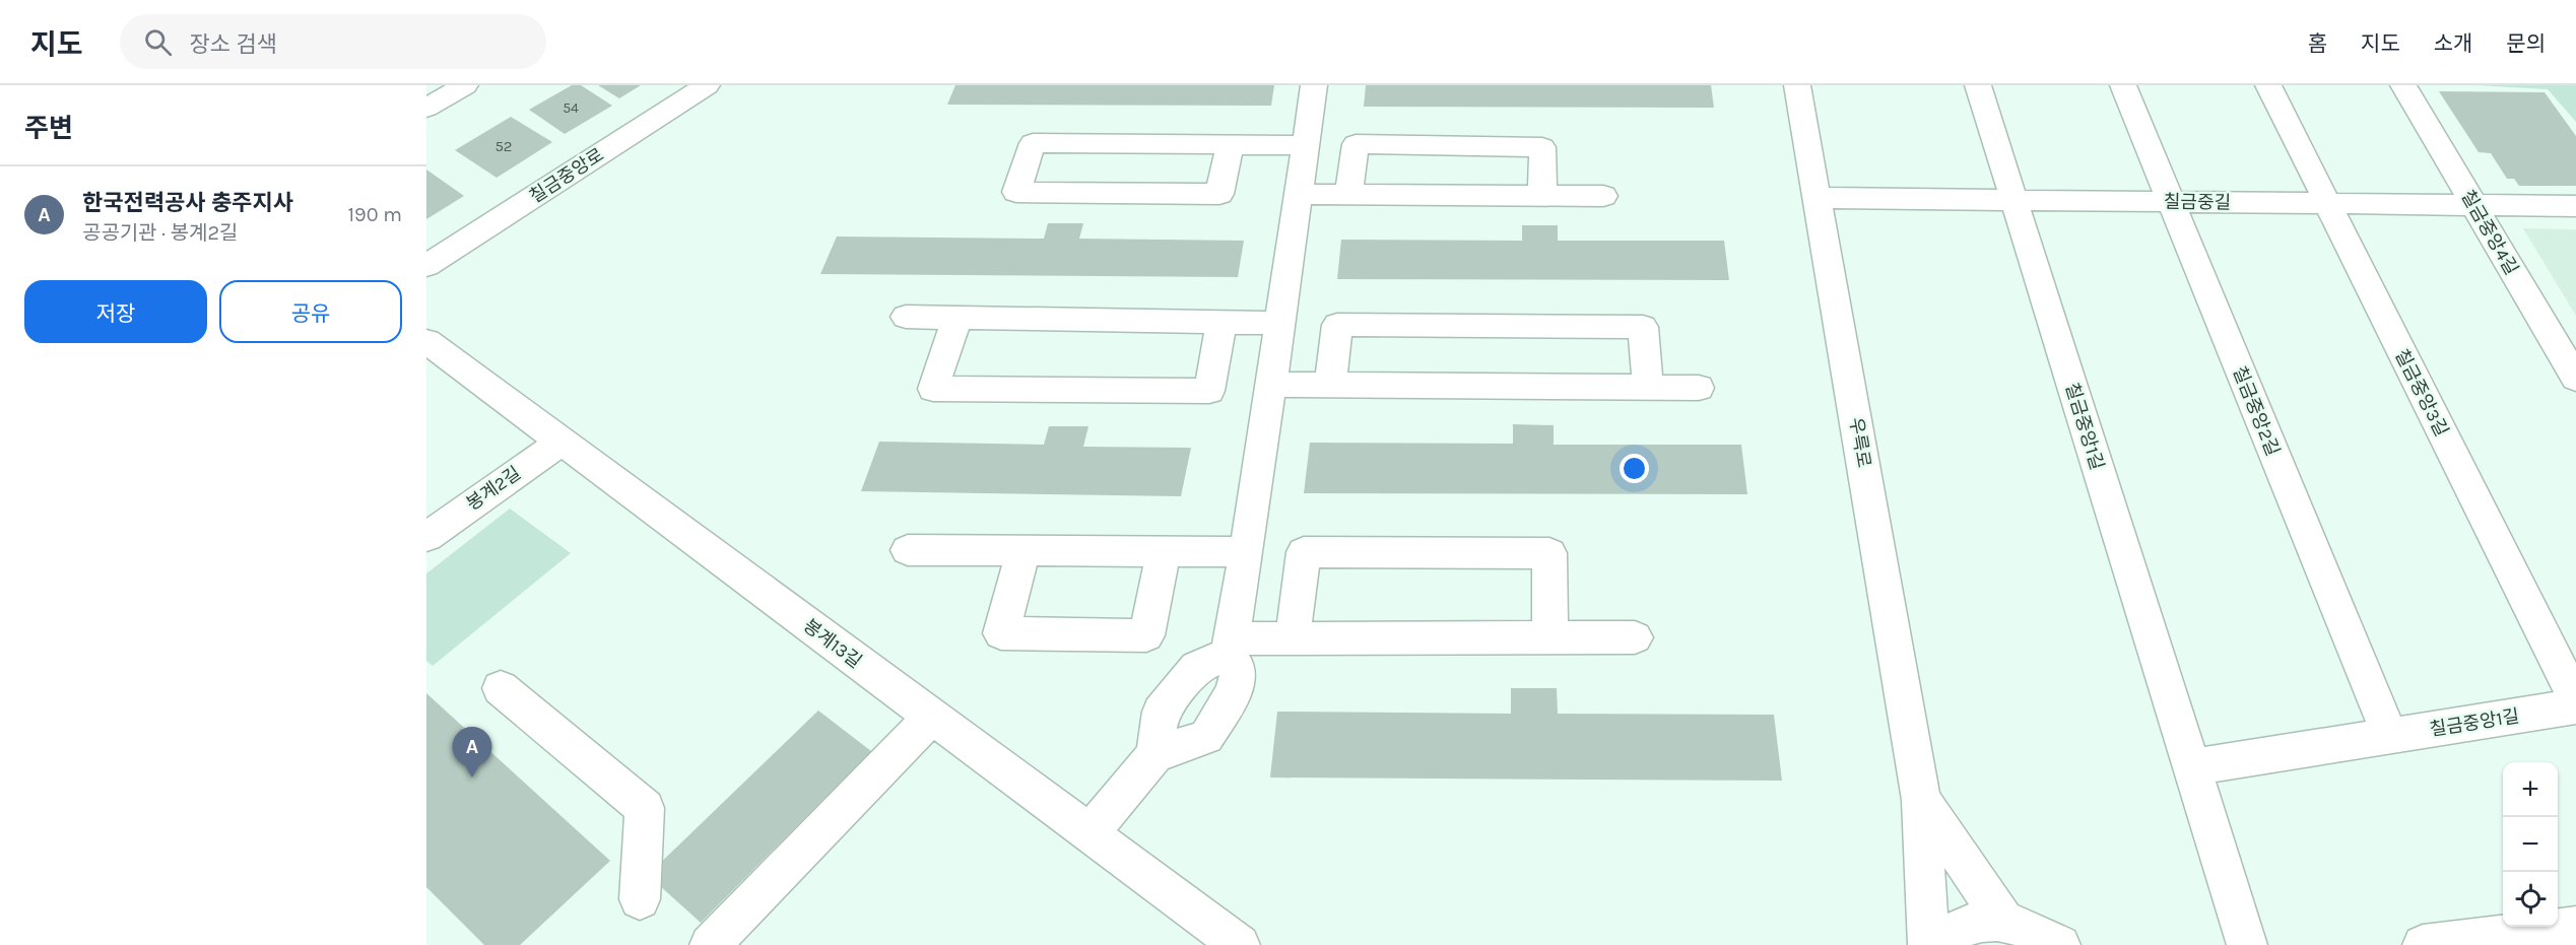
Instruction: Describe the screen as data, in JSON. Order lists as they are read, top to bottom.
{
  "streets": {
    "street": [
      "칠금중앙로",
      "칠금중길",
      "칠금중앙4길",
      "칠금중앙3길",
      "칠금중앙2길",
      "칠금중앙1길",
      "우륵로",
      "봉계2길",
      "봉계13길"
    ]
  },
  "crossings": [
    ["칠금중길", "칠금중앙4길"],
    ["칠금중길", "칠금중앙3길"],
    ["칠금중길", "칠금중앙2길"],
    ["칠금중길", "칠금중앙1길"],
    ["칠금중길", "우륵로"],
    ["칠금중앙2길", "칠금중앙1길"],
    ["봉계2길", "봉계13길"]
  ],
  "house_numbers": ["54", "52"],
  "page": {
    "header": "지도",
    "search": "장소 검색",
    "nav": [
      "홈",
      "지도",
      "소개",
      "문의"
    ],
    "heading": "주변",
    "list": [
      {
        "mark": "A",
        "name": "한국전력공사 충주지사",
        "note": "공공기관 · 봉계2길",
        "value": "190 m"
      }
    ],
    "buttons": ["저장", "공유"],
    "pins": "A",
    "map_buttons": ["+", "−"]
  }
}
